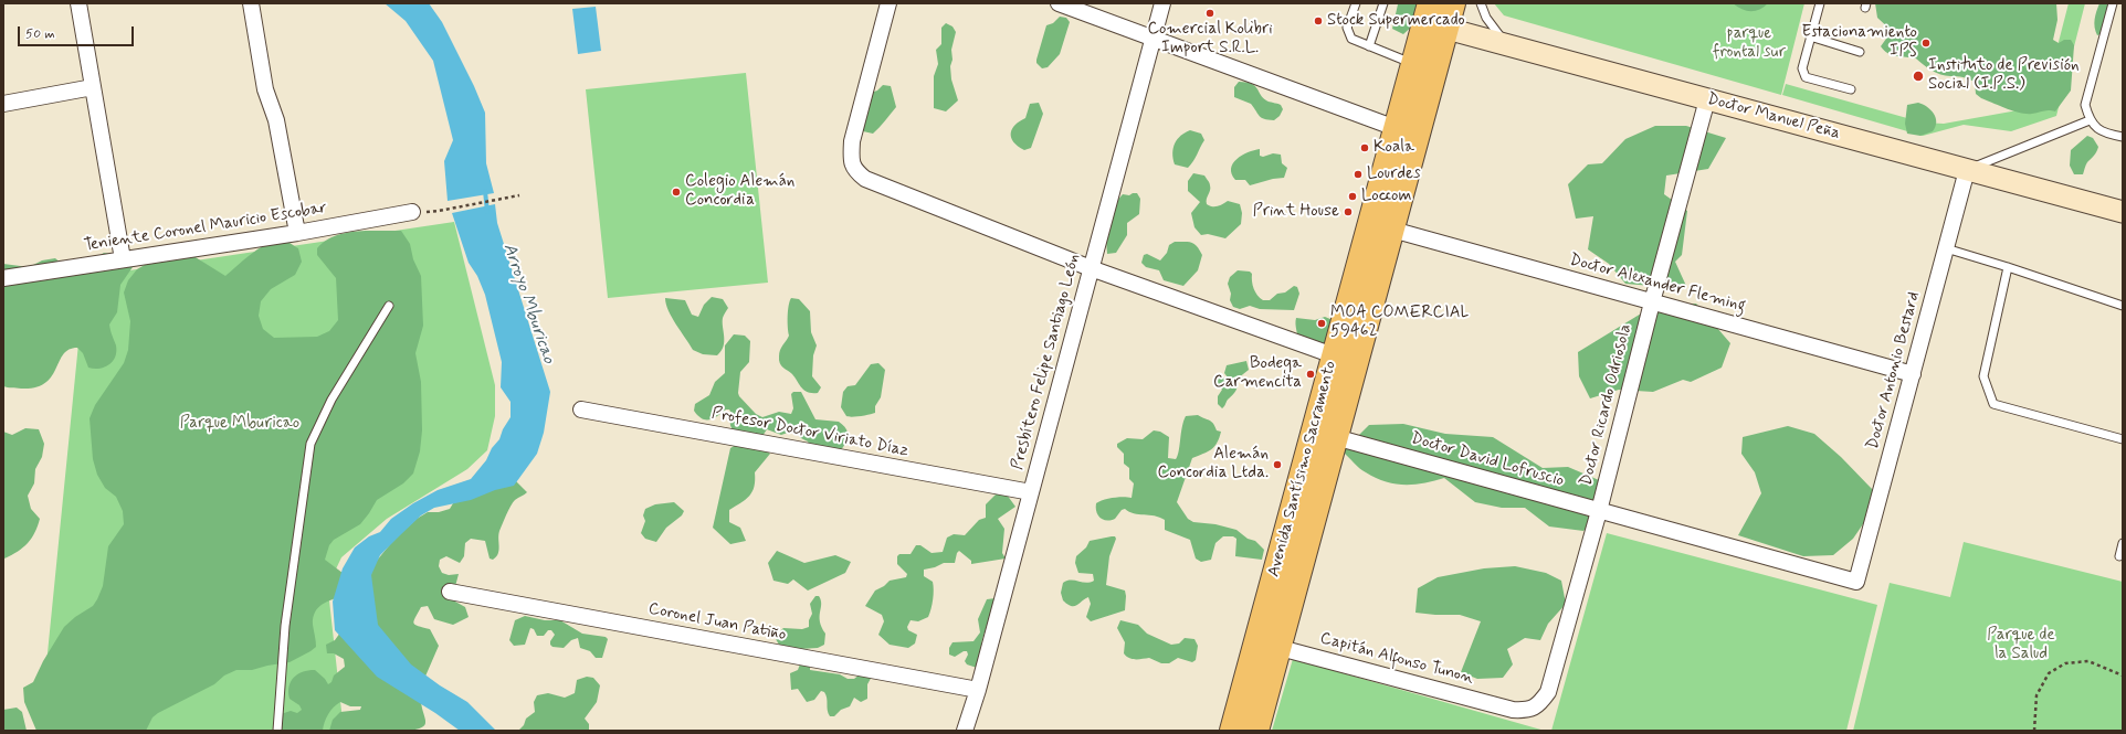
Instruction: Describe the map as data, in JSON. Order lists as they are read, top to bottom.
{
  "streets": {
    "main road": ["Avenida Santísimo Sacramento"],
    "street": [
      "Doctor Manuel Peña",
      "Teniente Coronel Mauricio Escobar",
      "Doctor Alexander Fleming",
      "Presbítero Felipe Santiago León",
      "Doctor Antonio Bestard",
      "Doctor Ricardo Odriosola",
      "Profesor Doctor Viriato Díaz",
      "Doctor David Lofruscio",
      "Coronel Juan Patiño",
      "Capitán Alfonso Tunon"
    ]
  },
  "crossings": [
    ["Doctor Manuel Peña", "Doctor Antonio Bestard"],
    ["Doctor Manuel Peña", "Doctor Ricardo Odriosola"],
    ["Doctor Manuel Peña", "Avenida Santísimo Sacramento"],
    ["Doctor Alexander Fleming", "Doctor Antonio Bestard"],
    ["Doctor Alexander Fleming", "Doctor Ricardo Odriosola"],
    ["Doctor Alexander Fleming", "Avenida Santísimo Sacramento"],
    ["Presbítero Felipe Santiago León", "Profesor Doctor Viriato Díaz"],
    ["Presbítero Felipe Santiago León", "Coronel Juan Patiño"],
    ["Doctor Antonio Bestard", "Doctor David Lofruscio"],
    ["Doctor Ricardo Odriosola", "Doctor David Lofruscio"],
    ["Doctor Ricardo Odriosola", "Capitán Alfonso Tunon"],
    ["Doctor David Lofruscio", "Avenida Santísimo Sacramento"],
    ["Avenida Santísimo Sacramento", "Capitán Alfonso Tunon"]
  ],
  "water": ["Arroyo Mburicao"],
  "parks": ["parque frontal sur", "Parque Mburicao", "Parque de la Salud"],
  "places": [
    "Comercial Kolibri Import S.R.L.",
    "Stock Supermercado",
    "Estacionamiento IPS",
    "Instituto de Previsión Social (I.P.S.)",
    "Koala",
    "Lourdes",
    "Colegio Alemán Concordia",
    "Loccom",
    "Print House",
    "MOA COMERCIAL 59462",
    "Bodega Carmencita",
    "Alemán Concordia Ltda."
  ],
  "scale_bar": "50 m"
}
